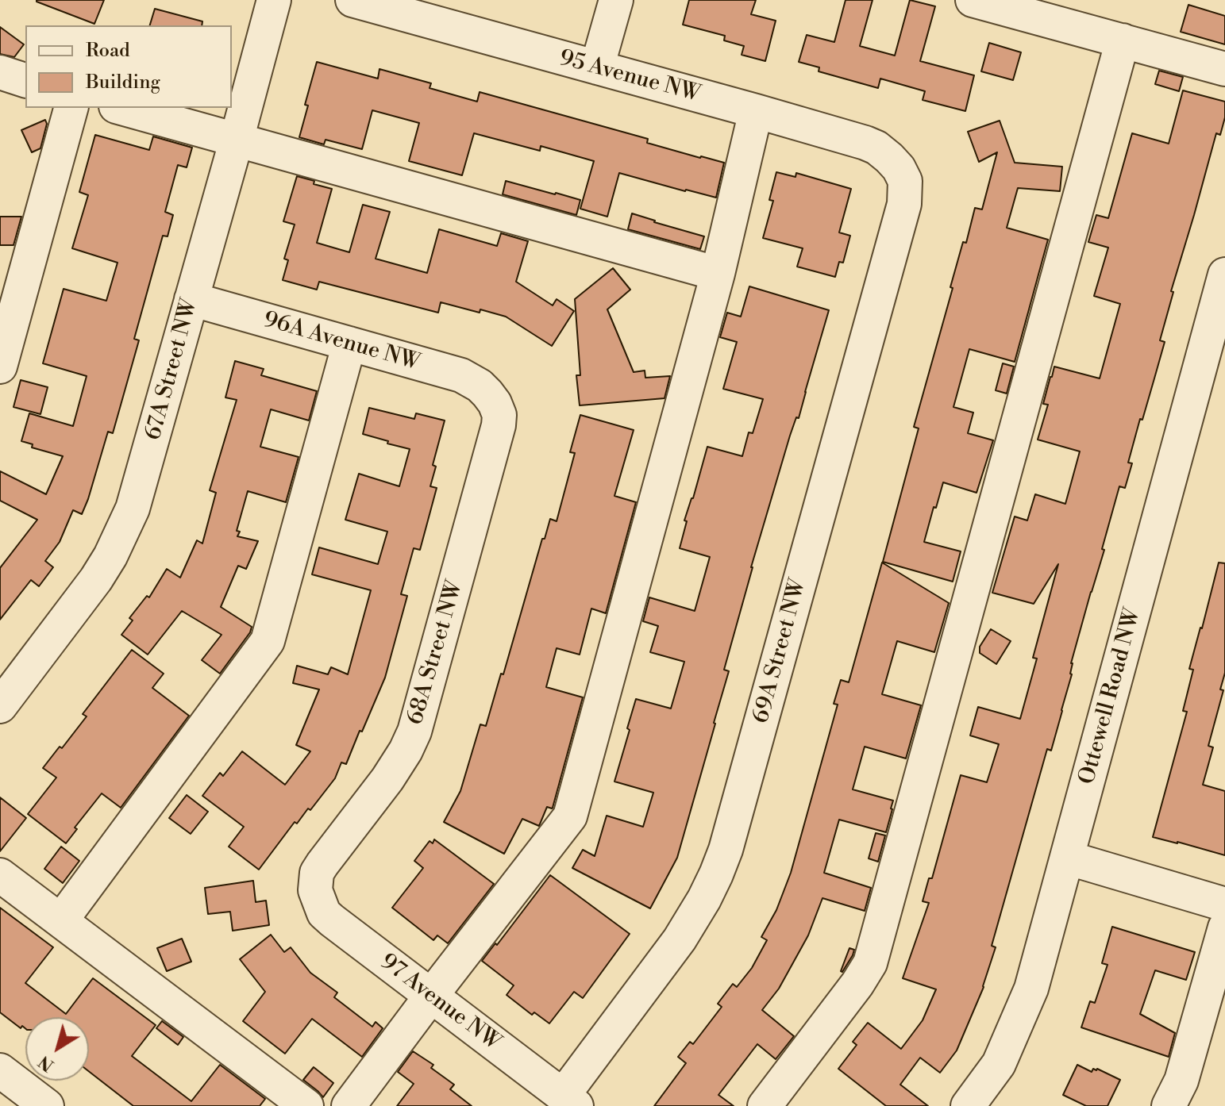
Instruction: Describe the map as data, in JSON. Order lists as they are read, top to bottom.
{
  "streets": {
    "street": [
      "95 Avenue NW",
      "96A Avenue NW",
      "67A Street NW",
      "69A Street NW",
      "68A Street NW",
      "Ottewell Road NW",
      "97 Avenue NW"
    ]
  },
  "crossings": [
    ["95 Avenue NW", "69A Street NW"],
    ["96A Avenue NW", "67A Street NW"],
    ["96A Avenue NW", "68A Street NW"],
    ["69A Street NW", "97 Avenue NW"],
    ["68A Street NW", "97 Avenue NW"]
  ],
  "legend": ["Road", "Building"],
  "north": "bottom left"
}
